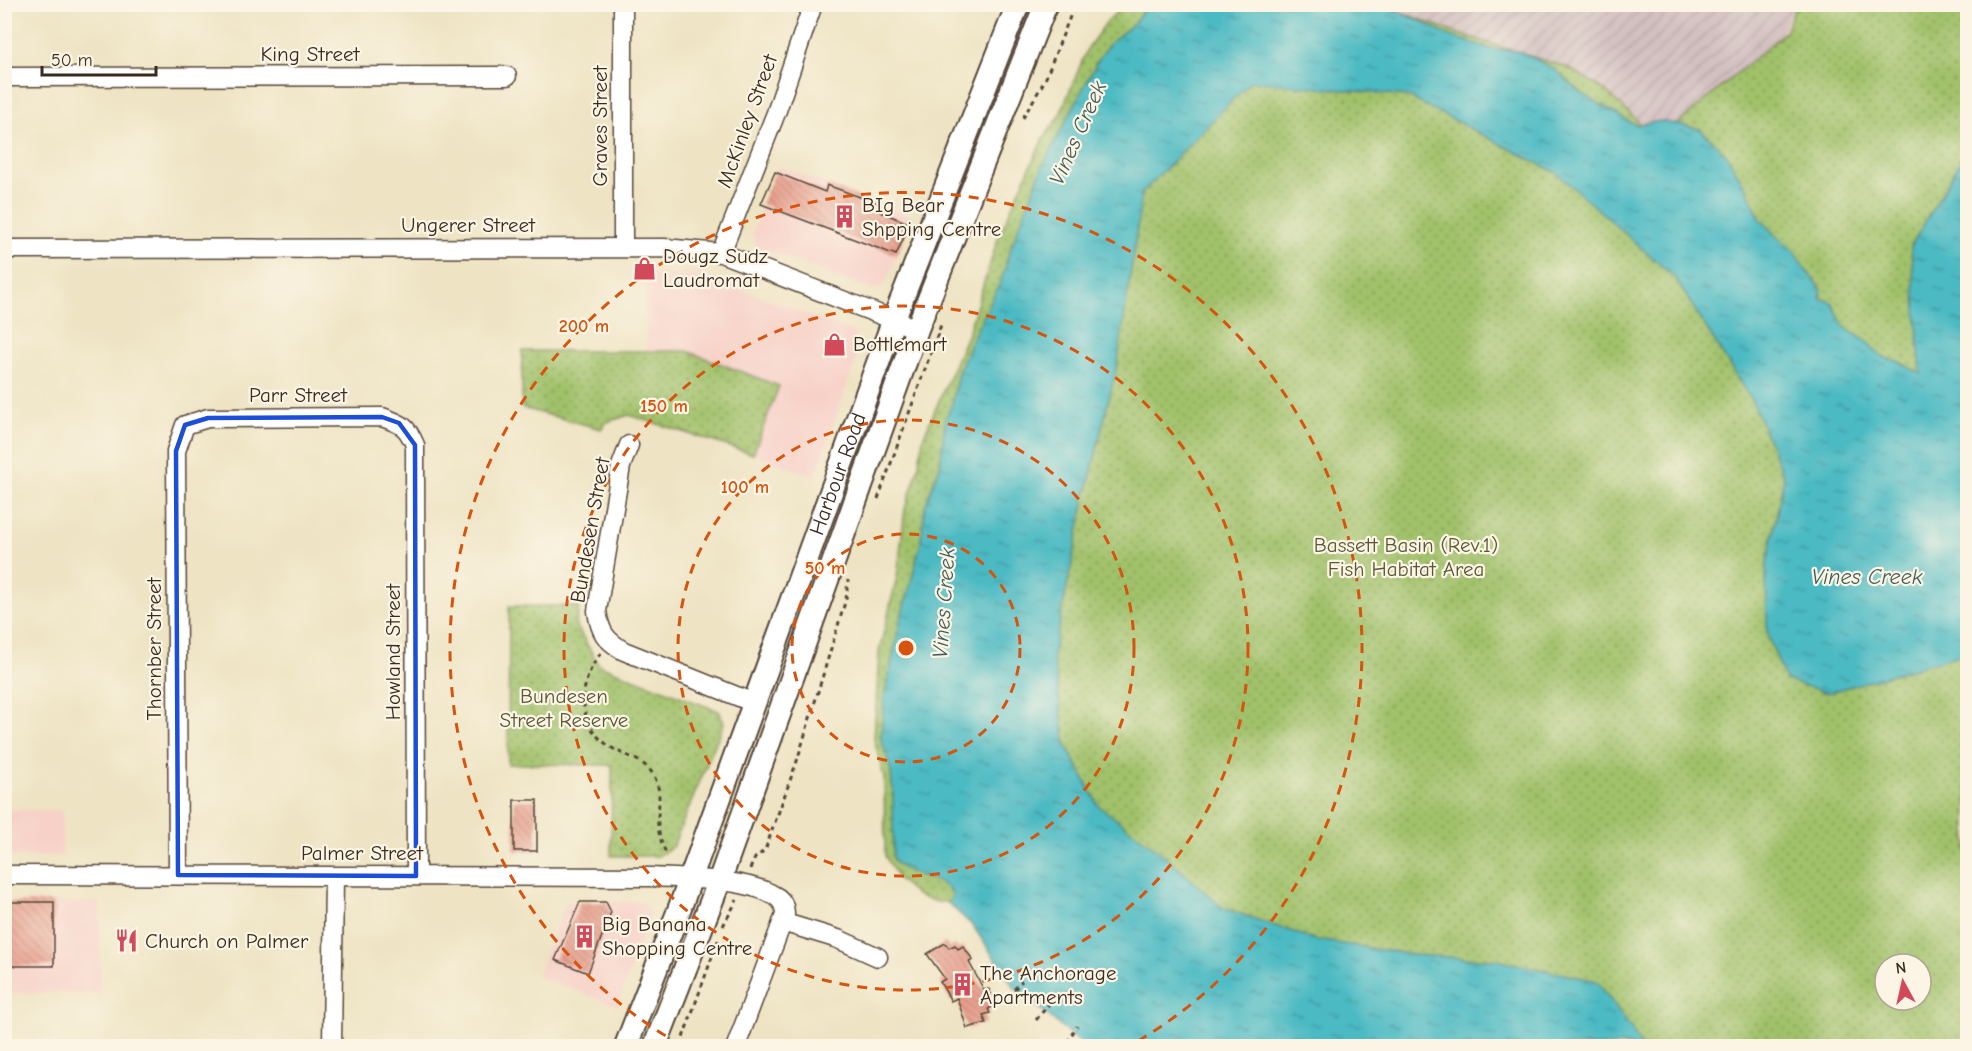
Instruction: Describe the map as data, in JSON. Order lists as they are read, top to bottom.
{
  "streets": {
    "main road": ["Harbour Road"],
    "street": [
      "King Street",
      "McKinley Street",
      "Graves Street",
      "Ungerer Street",
      "Parr Street",
      "Bundesen Street",
      "Thornber Street",
      "Howland Street",
      "Palmer Street"
    ]
  },
  "crossings": [
    ["McKinley Street", "Ungerer Street"],
    ["Graves Street", "Ungerer Street"],
    ["Ungerer Street", "Harbour Road"],
    ["Parr Street", "Thornber Street"],
    ["Parr Street", "Howland Street"],
    ["Harbour Road", "Palmer Street"],
    ["Thornber Street", "Palmer Street"],
    ["Howland Street", "Palmer Street"]
  ],
  "water": ["Vines Creek"],
  "parks": ["Bassett Basin (Rev.1) Fish Habitat Area", "Bundesen Street Reserve"],
  "places": {
    "building": ["BIg Bear Shpping Centre", "Big Banana Shopping Centre", "The Anchorage Apartments"],
    "shop": ["Dougz Sudz Laudromat", "Bottlemart"],
    "restaurant": ["Church on Palmer"]
  },
  "scale_bar": "50 m",
  "north": "top",
  "rings": [
    "200 m",
    "150 m",
    "100 m",
    "50 m"
  ]
}
